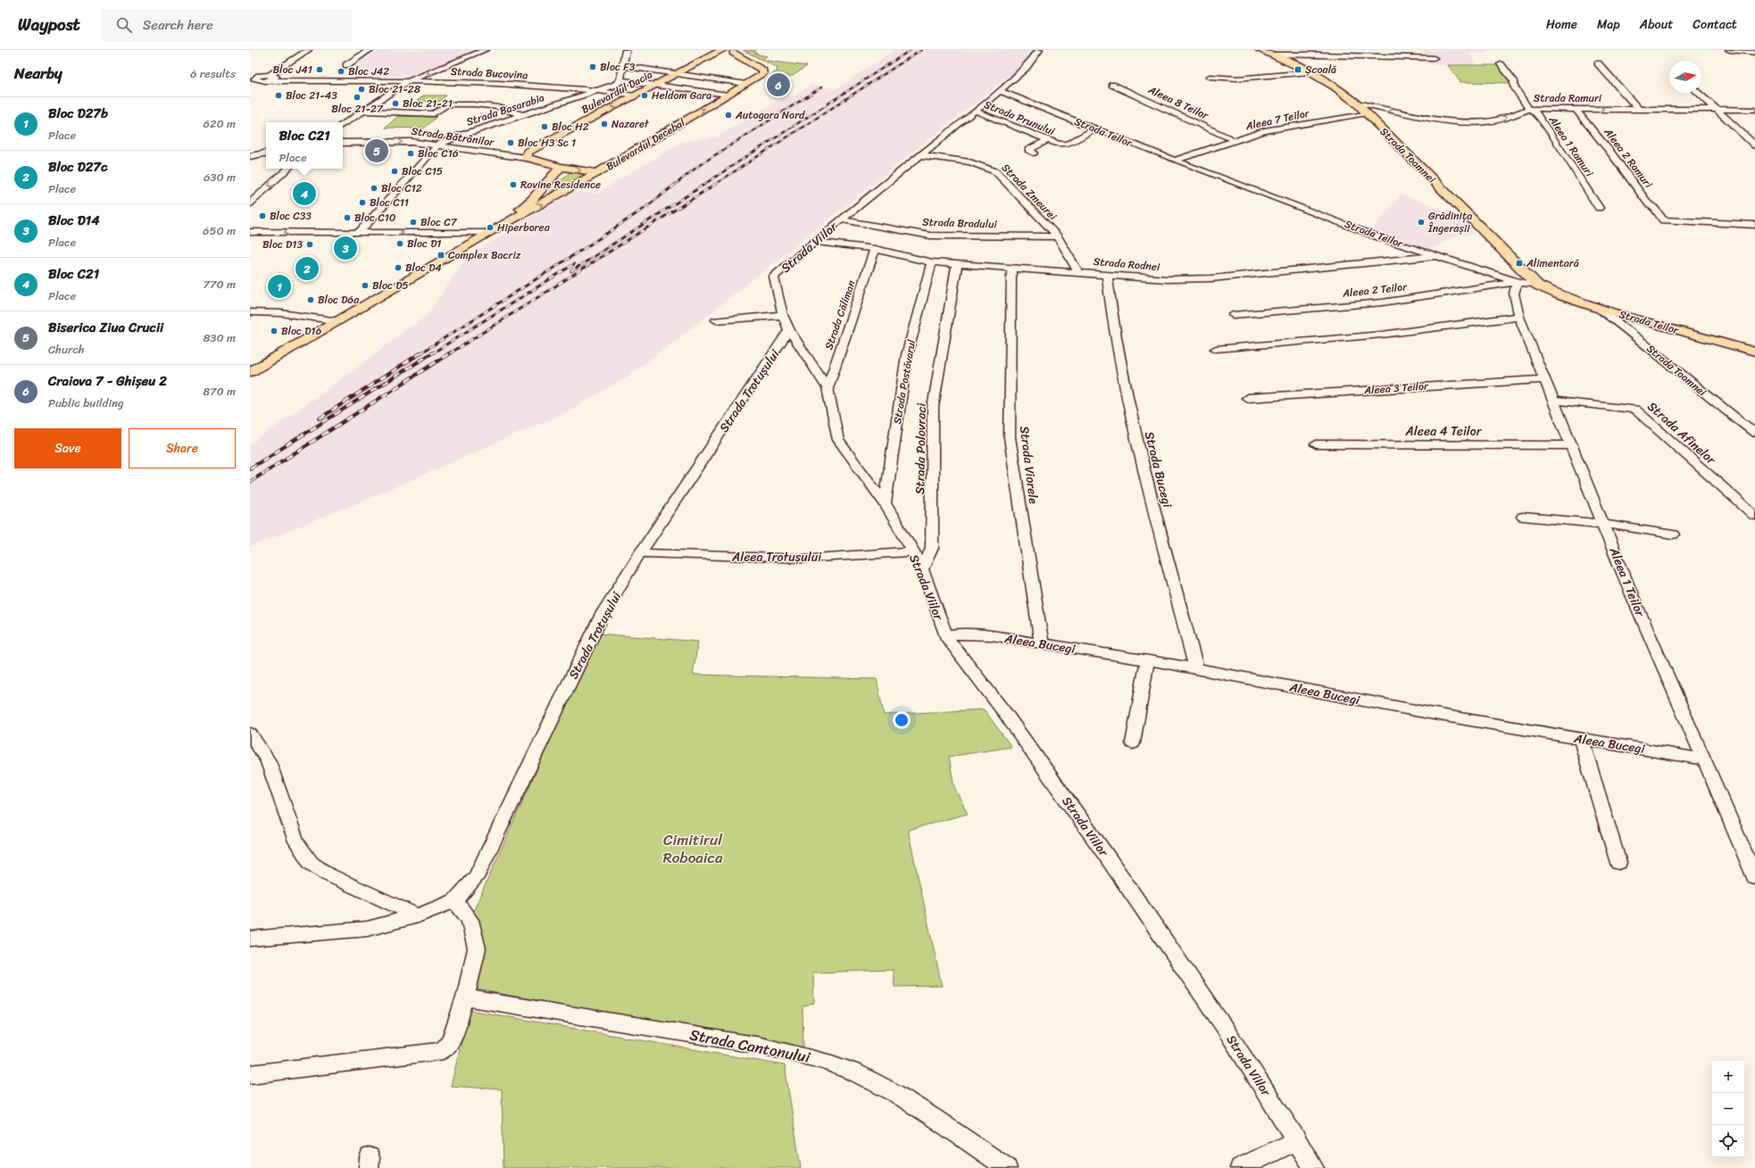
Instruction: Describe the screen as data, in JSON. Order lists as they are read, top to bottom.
{
  "streets": {
    "main road": [
      "Bulevardul Dacia",
      "Strada Teilor",
      "Strada Bătrânilor",
      "Bulevardul Decebal",
      "Strada Toamnei"
    ],
    "street": [
      "Strada Bucovina",
      "Strada Ramuri",
      "Aleea 8 Teilor",
      "Strada Basarabia",
      "Strada Prunului",
      "Aleea 7 Teilor",
      "Aleea 1 Ramuri",
      "Aleea 2 Ramuri",
      "Strada Zmeurei",
      "Strada Bradului",
      "Strada Viilor",
      "Strada Rodnei",
      "Aleea 2 Teilor",
      "Strada Căliman",
      "Strada Postăvarul",
      "Aleea 3 Teilor",
      "Strada Trotușului",
      "Aleea 4 Teilor",
      "Strada Afinelor",
      "Strada Polovraci",
      "Strada Viorele",
      "Strada Bucegi",
      "Aleea Trotușului",
      "Aleea 1 Teilor",
      "Aleea Bucegi",
      "Strada Cantonului"
    ]
  },
  "crossings": [
    ["Strada Bucovina", "Bulevardul Dacia"],
    ["Strada Bucovina", "Strada Basarabia"],
    ["Bulevardul Dacia", "Strada Bătrânilor"],
    ["Strada Ramuri", "Aleea 1 Ramuri"],
    ["Strada Ramuri", "Strada Toamnei"],
    ["Strada Ramuri", "Aleea 2 Ramuri"],
    ["Aleea 8 Teilor", "Aleea 7 Teilor"],
    ["Strada Basarabia", "Strada Bătrânilor"],
    ["Strada Prunului", "Strada Teilor"],
    ["Strada Prunului", "Strada Viilor"],
    ["Aleea 7 Teilor", "Strada Teilor"],
    ["Aleea 7 Teilor", "Strada Toamnei"],
    ["Strada Teilor", "Strada Toamnei"],
    ["Strada Teilor", "Strada Viilor"],
    ["Strada Teilor", "Strada Rodnei"],
    ["Strada Teilor", "Aleea 2 Teilor"],
    ["Strada Teilor", "Aleea 1 Teilor"],
    ["Strada Bătrânilor", "Bulevardul Decebal"],
    ["Strada Zmeurei", "Strada Bradului"],
    ["Strada Zmeurei", "Strada Viilor"],
    ["Strada Zmeurei", "Strada Rodnei"],
    ["Strada Bradului", "Strada Viilor"],
    ["Strada Viilor", "Strada Rodnei"],
    ["Strada Viilor", "Strada Căliman"],
    ["Strada Viilor", "Strada Postăvarul"],
    ["Strada Viilor", "Strada Trotușului"],
    ["Strada Viilor", "Strada Polovraci"],
    ["Strada Viilor", "Aleea Trotușului"],
    ["Strada Viilor", "Aleea Bucegi"],
    ["Strada Rodnei", "Strada Căliman"],
    ["Strada Rodnei", "Strada Postăvarul"],
    ["Strada Rodnei", "Strada Polovraci"],
    ["Strada Rodnei", "Strada Viorele"],
    ["Strada Rodnei", "Strada Bucegi"],
    ["Aleea 2 Teilor", "Aleea 1 Teilor"],
    ["Aleea 3 Teilor", "Aleea 1 Teilor"],
    ["Strada Trotușului", "Aleea Trotușului"],
    ["Aleea 4 Teilor", "Aleea 1 Teilor"],
    ["Strada Afinelor", "Aleea 1 Teilor"],
    ["Strada Viorele", "Aleea Bucegi"],
    ["Strada Bucegi", "Aleea Bucegi"],
    ["Aleea 1 Teilor", "Aleea Bucegi"]
  ],
  "one_way": ["Bulevardul Dacia", "Strada Ramuri", "Strada Bătrânilor"],
  "parks": ["Cimitirul Roboaica"],
  "places": {
    "other": [
      "Bloc F3",
      "Bloc J41",
      "Bloc J42",
      "Bloc 21-28",
      "Bloc 21-43",
      "Heldom Gara",
      "Bloc 21-27",
      "Bloc 21-21",
      "Autogara Nord",
      "Nazaret",
      "Bloc H2",
      "Bloc H3 Sc 1",
      "Bloc C16",
      "Bloc C15",
      "Rovine Residence",
      "Bloc C12",
      "Bloc C11",
      "Bloc C33",
      "Bloc C10",
      "Bloc C7",
      "Grădinița Îngerașii",
      "Hiperborea",
      "Bloc D1",
      "Bloc D13",
      "Bloc D4",
      "Bloc D5",
      "Bloc D6a",
      "Bloc D16"
    ],
    "transit": ["Școală", "Complex Bacriz", "Alimentară"]
  },
  "north": "right",
  "page": {
    "header": "Waypost",
    "search": "Search here",
    "nav": [
      "Home",
      "Map",
      "About",
      "Contact"
    ],
    "heading": ["Nearby", "6 results"],
    "pins": [
      "6",
      "5",
      "4",
      "3",
      "2",
      "1"
    ],
    "list": [
      {
        "mark": "1",
        "name": "Bloc D27b",
        "note": "Place",
        "value": "620 m"
      },
      {
        "mark": "2",
        "name": "Bloc D27c",
        "note": "Place",
        "value": "630 m"
      },
      {
        "mark": "3",
        "name": "Bloc D14",
        "note": "Place",
        "value": "650 m"
      },
      {
        "mark": "4",
        "name": "Bloc C21",
        "note": "Place",
        "value": "770 m"
      },
      {
        "mark": "5",
        "name": "Biserica Ziua Crucii",
        "note": "Church",
        "value": "830 m"
      },
      {
        "mark": "6",
        "name": "Craiova 7 - Ghișeu 2",
        "note": "Public building",
        "value": "870 m"
      }
    ],
    "popup": ["Bloc C21", "Place"],
    "buttons": ["Save", "Share"],
    "map_buttons": ["+", "−"]
  }
}
